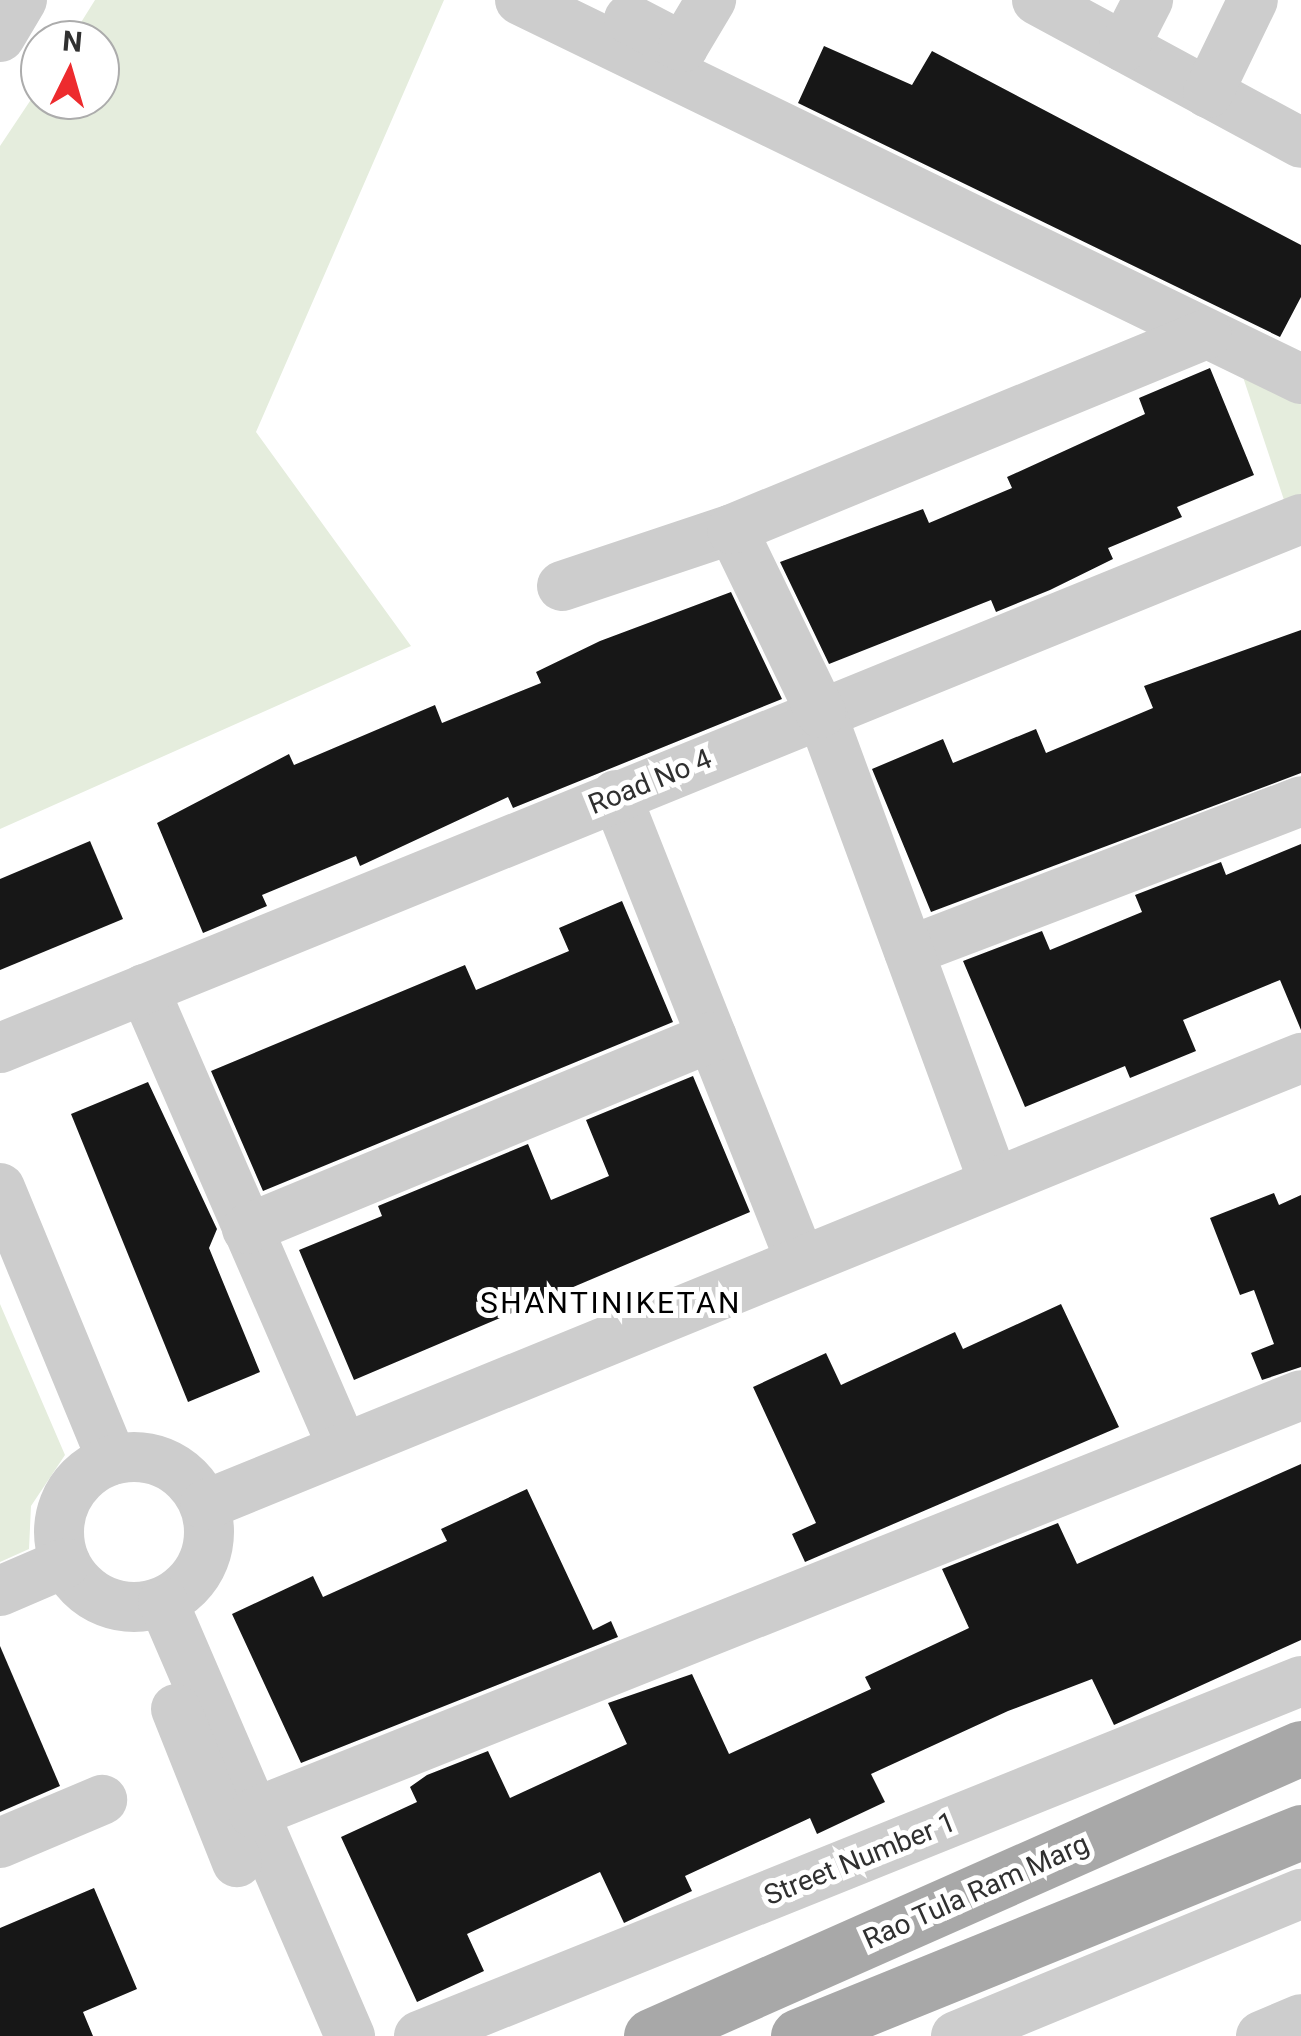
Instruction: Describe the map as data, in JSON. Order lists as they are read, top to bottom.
{
  "streets": {
    "main road": ["Rao Tula Ram Marg"],
    "street": ["Road No 4", "Street Number 1"]
  },
  "districts": ["SHANTINIKETAN"],
  "north": "top"
}
